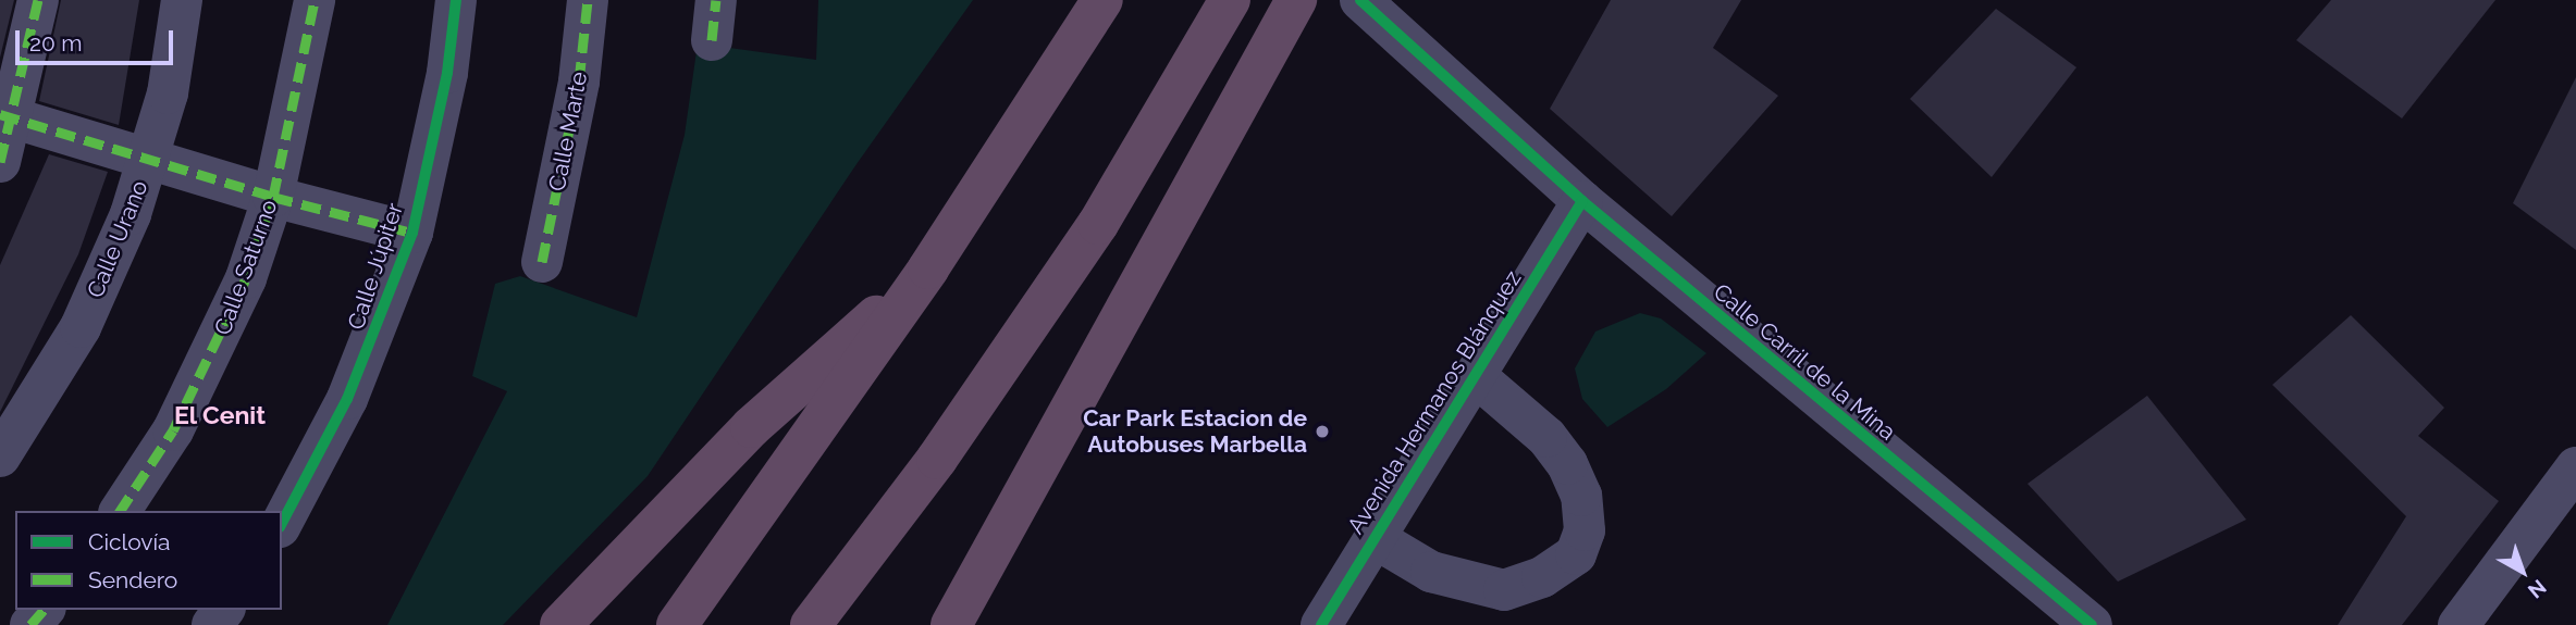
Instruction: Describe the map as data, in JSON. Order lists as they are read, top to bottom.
{
  "streets": {
    "street": [
      "Calle Marte",
      "Calle Urano",
      "Calle Júpiter",
      "Calle Saturno",
      "Calle Carril de la Mina",
      "Avenida Hermanos Blánquez"
    ]
  },
  "crossings": [
    ["Calle Carril de la Mina", "Avenida Hermanos Blánquez"]
  ],
  "districts": ["El Cenit"],
  "places": ["Car Park Estacion de Autobuses Marbella"],
  "legend": ["Ciclovía", "Sendero"],
  "scale_bar": "20 m",
  "north": "bottom right"
}
